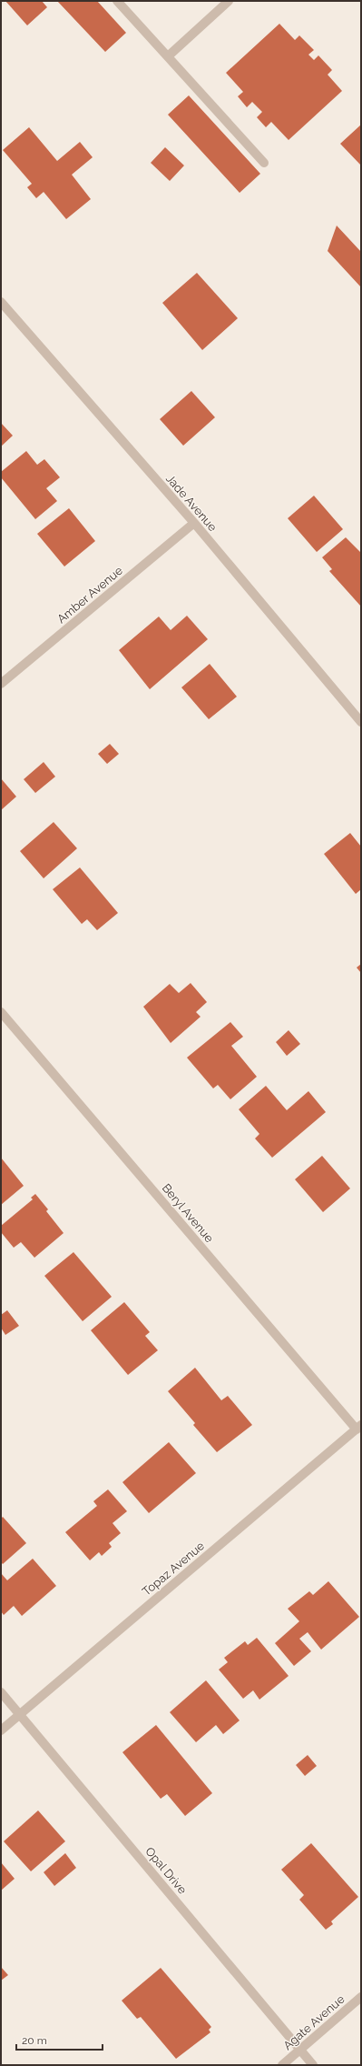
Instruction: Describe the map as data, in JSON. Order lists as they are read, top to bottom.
{
  "streets": {
    "street": [
      "Jade Avenue",
      "Amber Avenue",
      "Beryl Avenue",
      "Topaz Avenue",
      "Opal Drive",
      "Agate Avenue"
    ]
  },
  "crossings": [
    ["Jade Avenue", "Amber Avenue"],
    ["Beryl Avenue", "Topaz Avenue"],
    ["Topaz Avenue", "Opal Drive"],
    ["Opal Drive", "Agate Avenue"]
  ],
  "scale_bar": "20 m"
}
